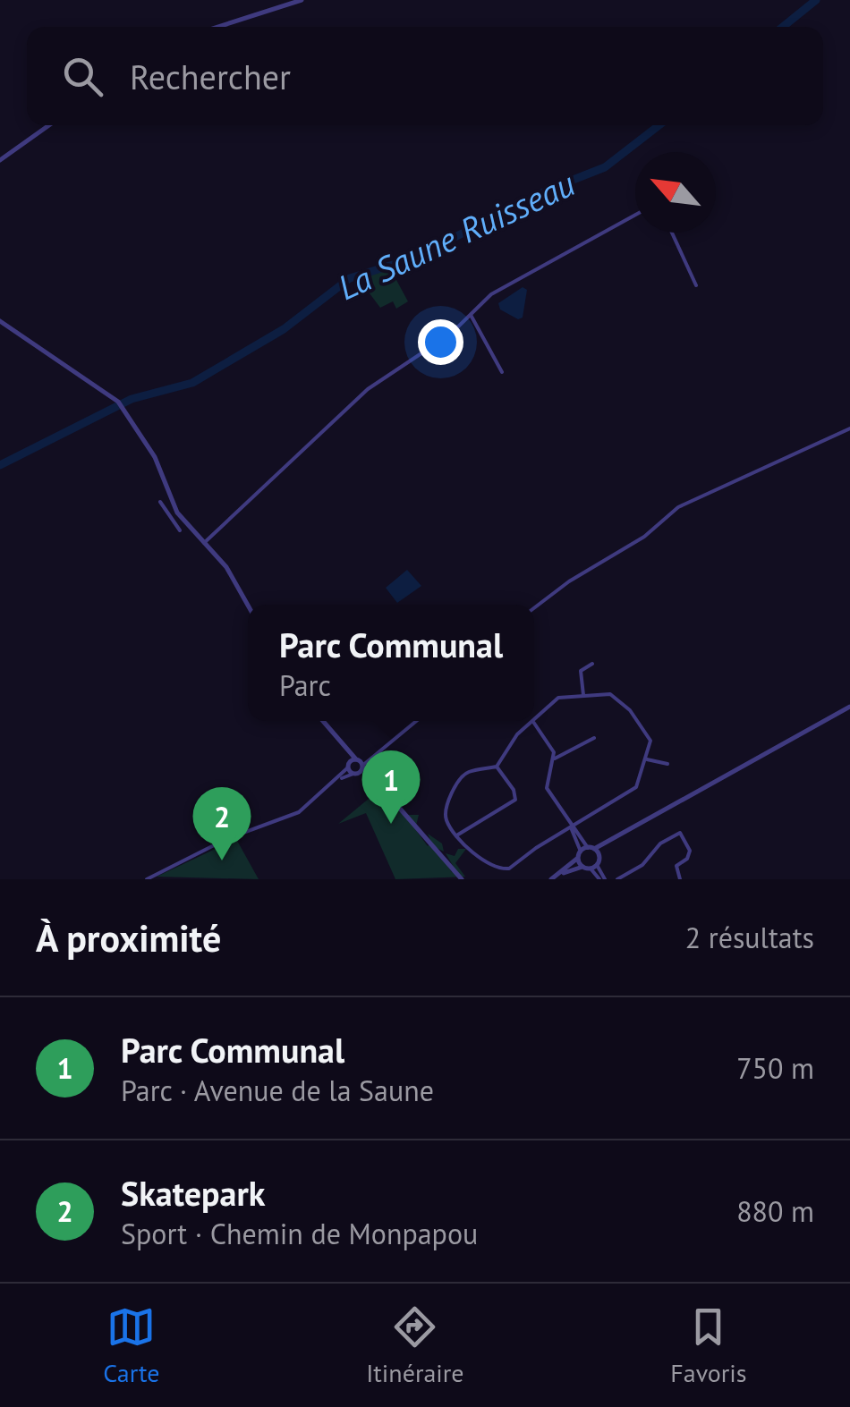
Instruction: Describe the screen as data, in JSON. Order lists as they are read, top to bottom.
{
  "water": ["La Saune Ruisseau"],
  "north": "top left",
  "page": {
    "search": "Rechercher",
    "popup": ["Parc Communal", "Parc"],
    "pins": ["1", "2"],
    "heading": ["À proximité", "2 résultats"],
    "list": [
      {
        "mark": "1",
        "name": "Parc Communal",
        "note": "Parc · Avenue de la Saune",
        "value": "750 m"
      },
      {
        "mark": "2",
        "name": "Skatepark",
        "note": "Sport · Chemin de Monpapou",
        "value": "880 m"
      }
    ],
    "nav": ["Carte", "Itinéraire", "Favoris"]
  }
}
